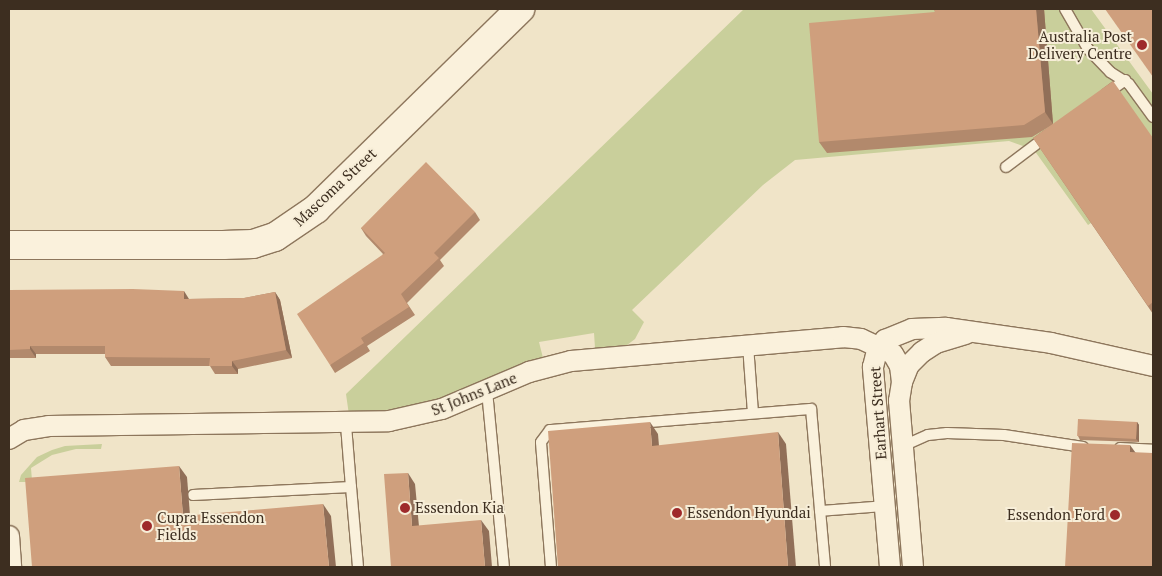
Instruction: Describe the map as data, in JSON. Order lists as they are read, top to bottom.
{
  "streets": {
    "main road": ["Mascoma Street"],
    "street": ["St Johns Lane", "Earhart Street"]
  },
  "crossings": [
    ["St Johns Lane", "Earhart Street"]
  ],
  "places": [
    "Australia Post Delivery Centre",
    "Essendon Kia",
    "Essendon Hyundai",
    "Essendon Ford",
    "Cupra Essendon Fields"
  ]
}
